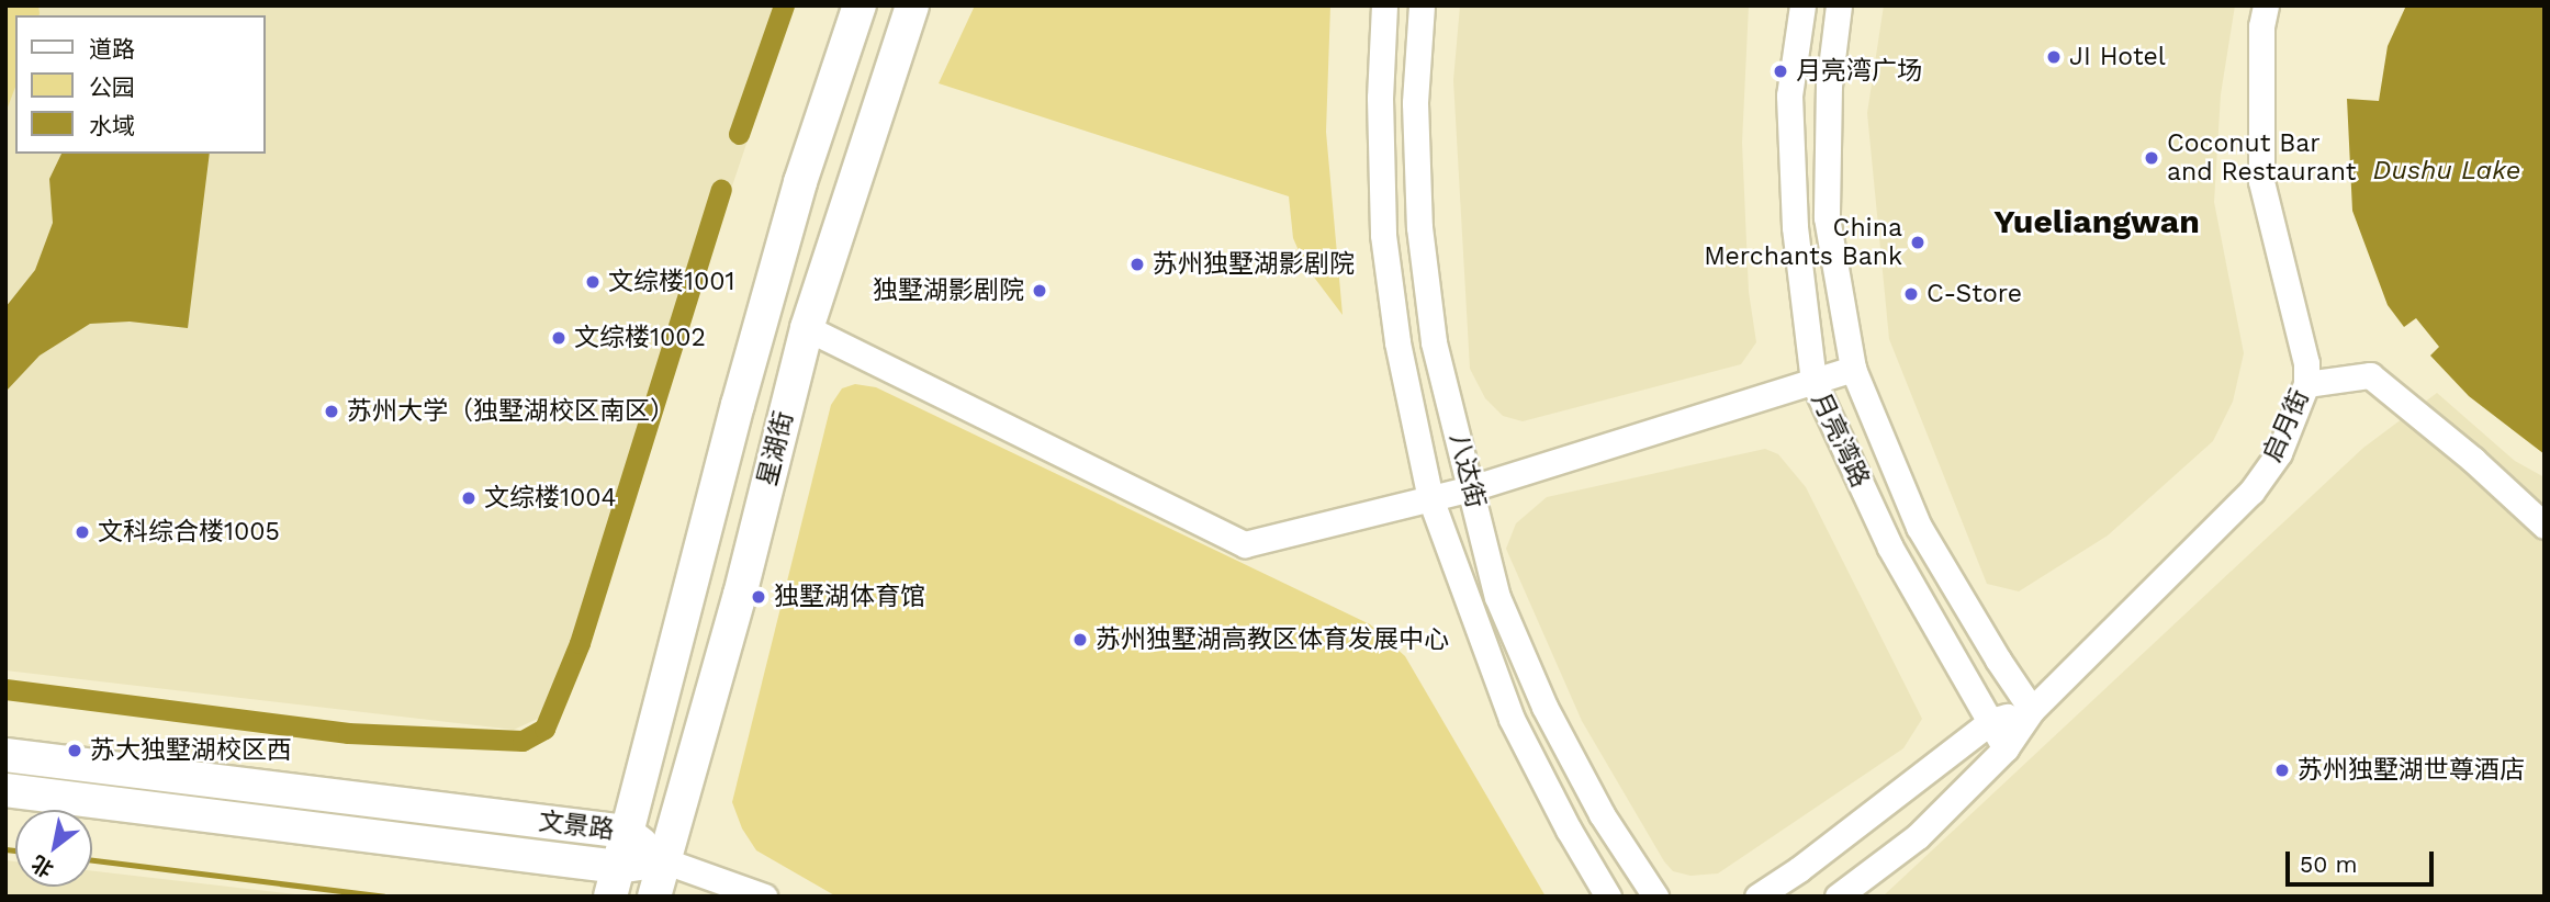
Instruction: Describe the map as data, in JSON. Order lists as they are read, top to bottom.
{
  "streets": {
    "main road": ["星湖街", "文景路"],
    "street": ["启月街", "月亮湾路", "八达街"]
  },
  "crossings": [
    ["启月街", "月亮湾路"],
    ["星湖街", "文景路"]
  ],
  "districts": ["Yueliangwan"],
  "water": ["Dushu Lake"],
  "places": [
    "JI Hotel",
    "月亮湾广场",
    "Coconut Bar and Restaurant",
    "China Merchants Bank",
    "苏州独墅湖影剧院",
    "文综楼1001",
    "独墅湖影剧院",
    "C-Store",
    "文综楼1002",
    "苏州大学（独墅湖校区南区）",
    "文综楼1004",
    "文科综合楼1005",
    "独墅湖体育馆",
    "苏州独墅湖高教区体育发展中心",
    "苏大独墅湖校区西",
    "苏州独墅湖世尊酒店"
  ],
  "legend": ["道路", "公园", "水域"],
  "scale_bar": "50 m",
  "north": "bottom left"
}
